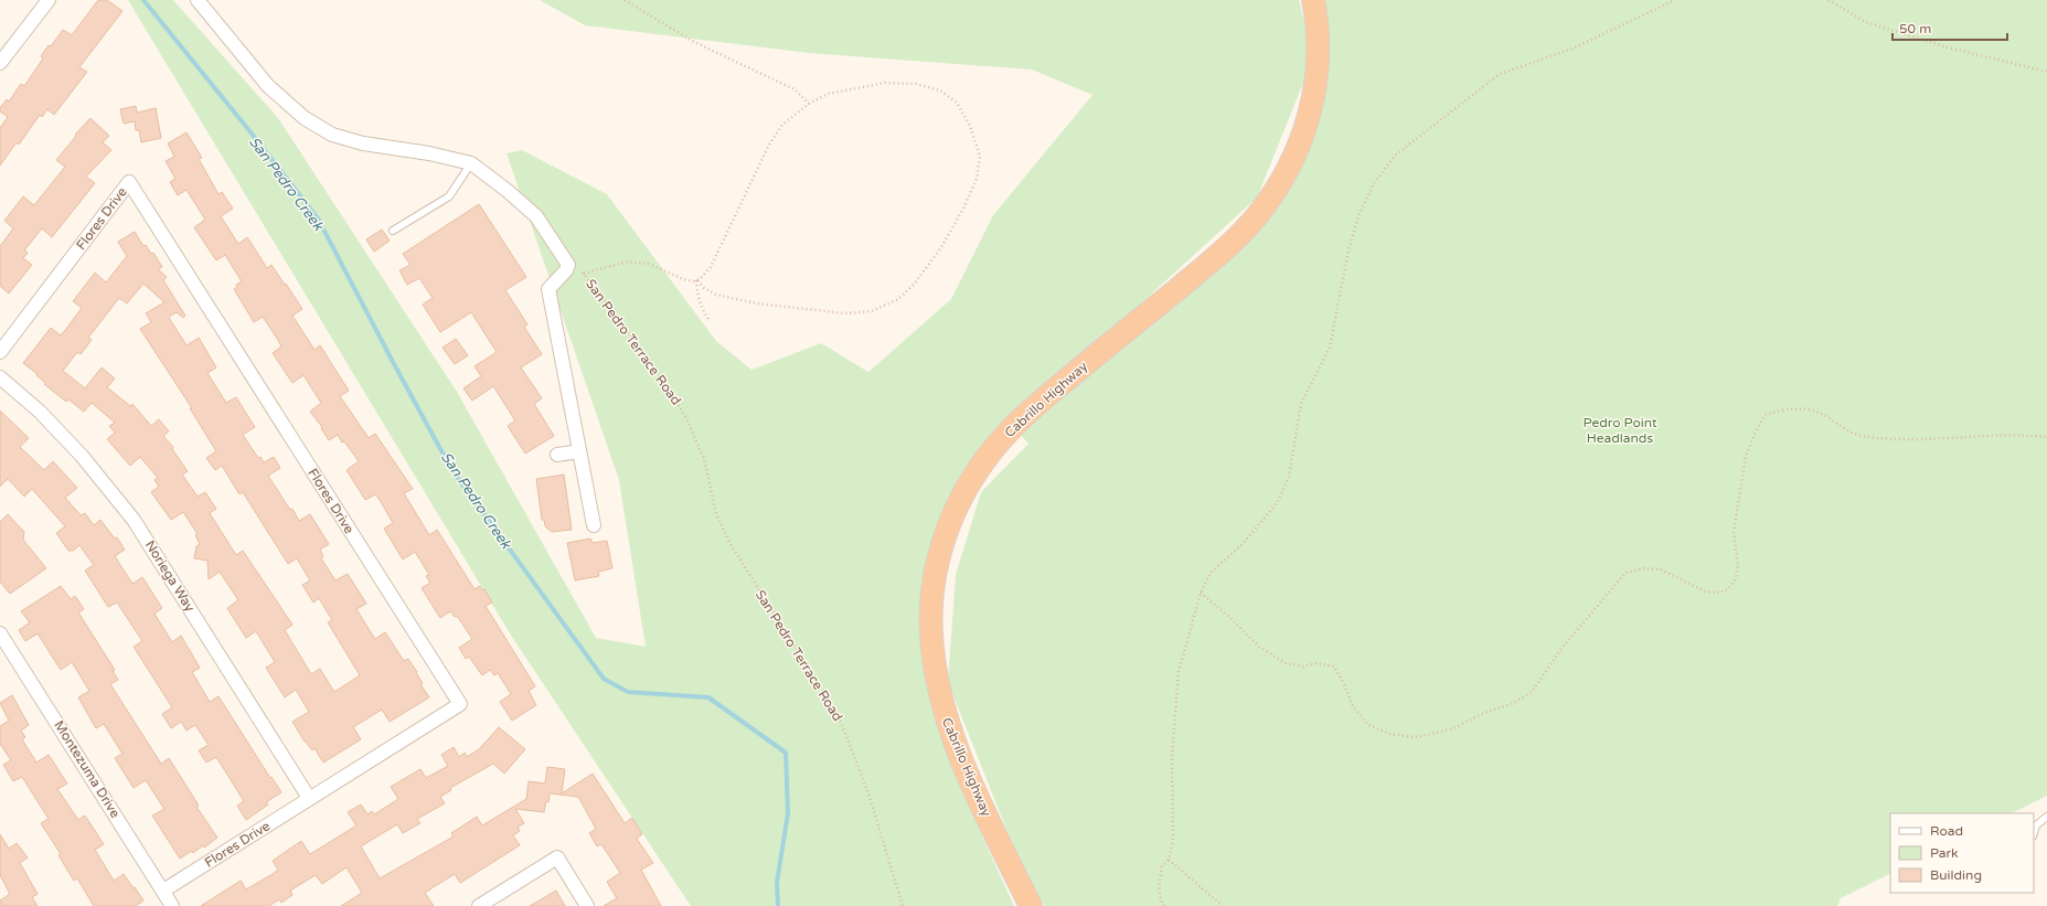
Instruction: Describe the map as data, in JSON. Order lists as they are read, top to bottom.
{
  "streets": {
    "highway": ["Cabrillo Highway"],
    "street": ["Flores Drive", "Noriega Way", "Montezuma Drive"],
    "path": ["San Pedro Terrace Road"]
  },
  "crossings": [
    ["Flores Drive", "Noriega Way"],
    ["Flores Drive", "Montezuma Drive"]
  ],
  "water": ["San Pedro Creek"],
  "parks": ["Pedro Point Headlands"],
  "legend": ["Road", "Park", "Building"],
  "scale_bar": "50 m"
}
